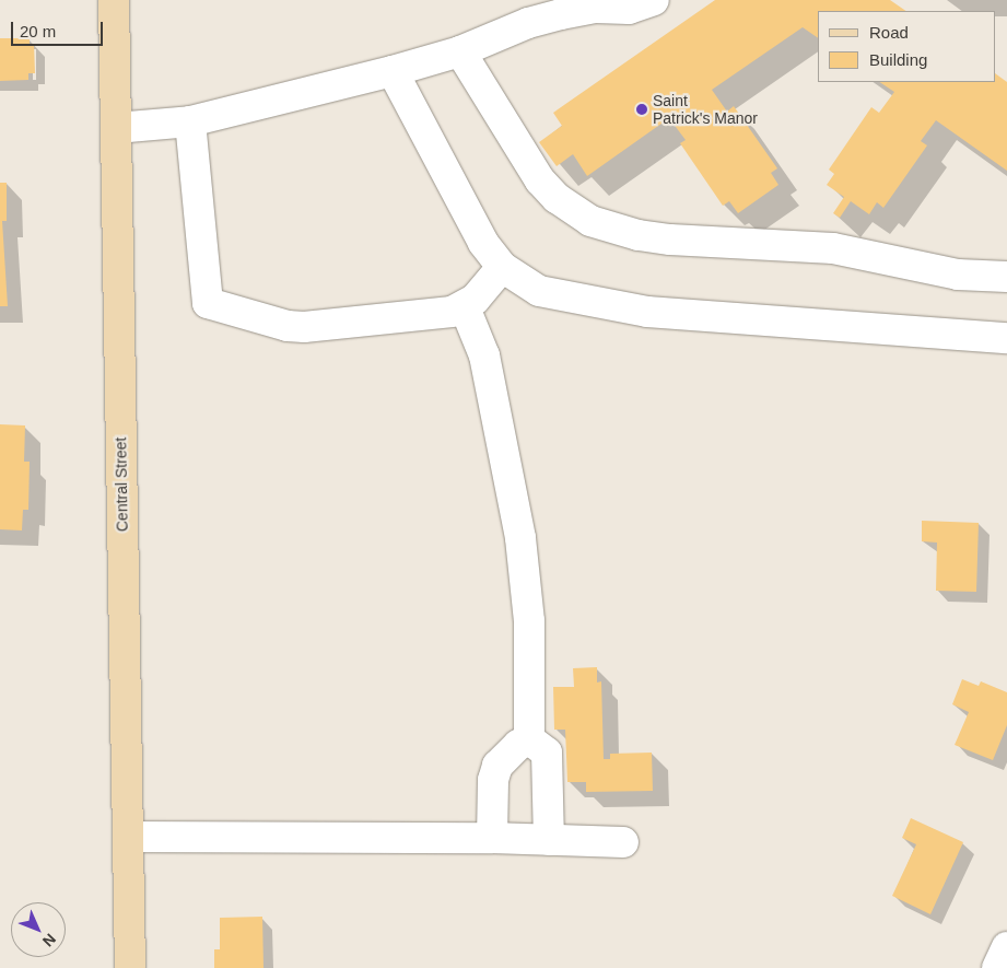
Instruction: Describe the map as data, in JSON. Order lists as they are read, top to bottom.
{
  "streets": {
    "main road": ["Central Street"]
  },
  "places": ["Saint Patrick's Manor"],
  "legend": ["Road", "Building"],
  "scale_bar": "20 m",
  "north": "bottom right"
}
